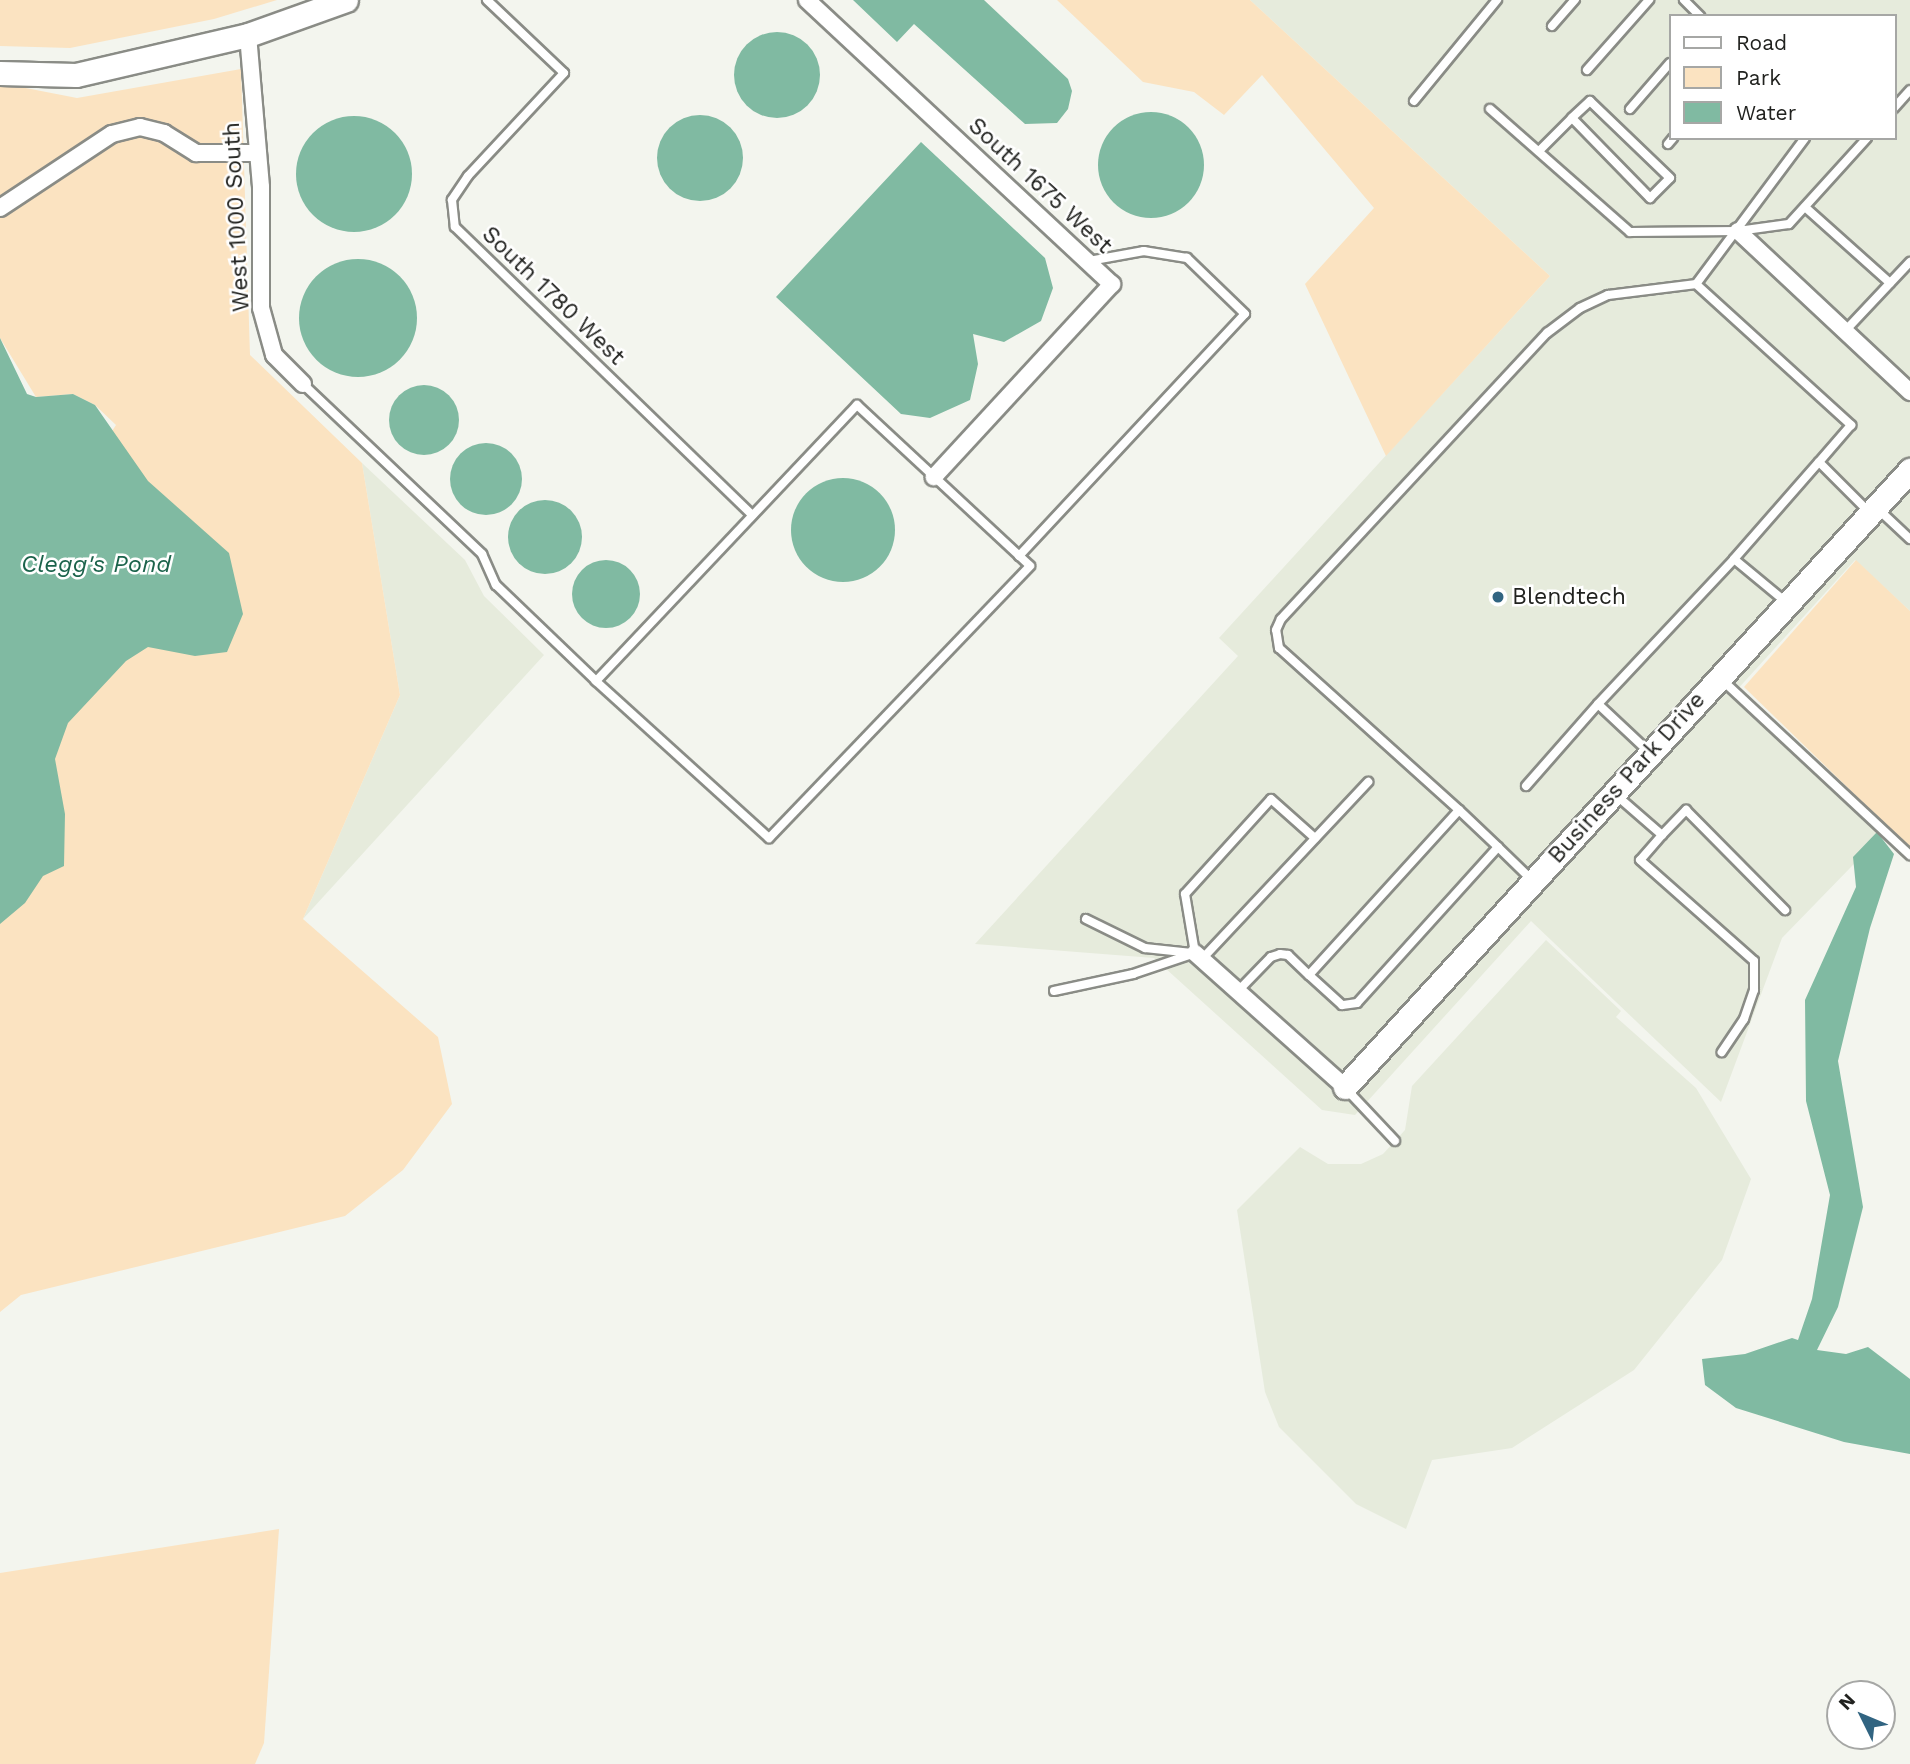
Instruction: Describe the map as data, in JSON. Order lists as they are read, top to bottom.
{
  "streets": {
    "street": ["South 1675 West", "West 1000 South", "Business Park Drive"],
    "lane": ["South 1780 West"]
  },
  "water": ["Clegg's Pond"],
  "places": ["Blendtech"],
  "legend": ["Road", "Park", "Water"],
  "north": "top left"
}
